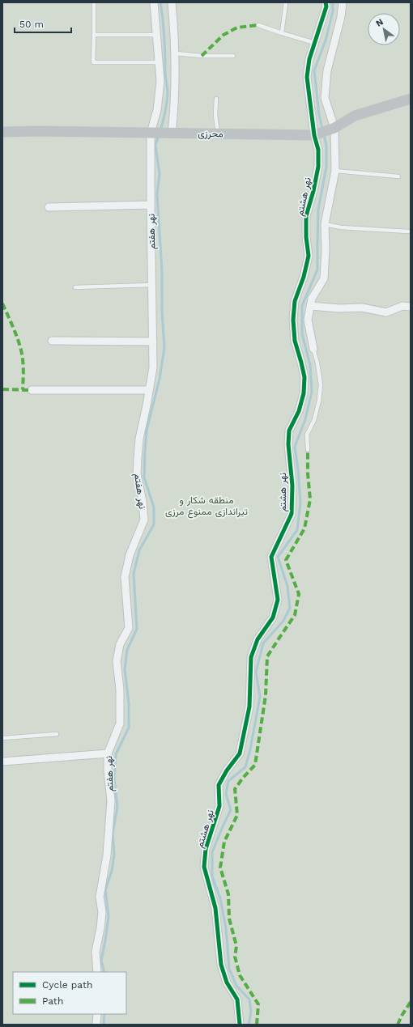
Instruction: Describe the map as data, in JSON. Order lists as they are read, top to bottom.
{
  "streets": {
    "street": ["محرزی", "نهر هشتم", "نهر هفتم"]
  },
  "crossings": [
    ["محرزی", "نهر هشتم"],
    ["محرزی", "نهر هفتم"]
  ],
  "parks": ["منطقه شکار و تیراندازی ممنوع مرزی"],
  "legend": ["Cycle path", "Path"],
  "scale_bar": "50 m",
  "north": "top left"
}
